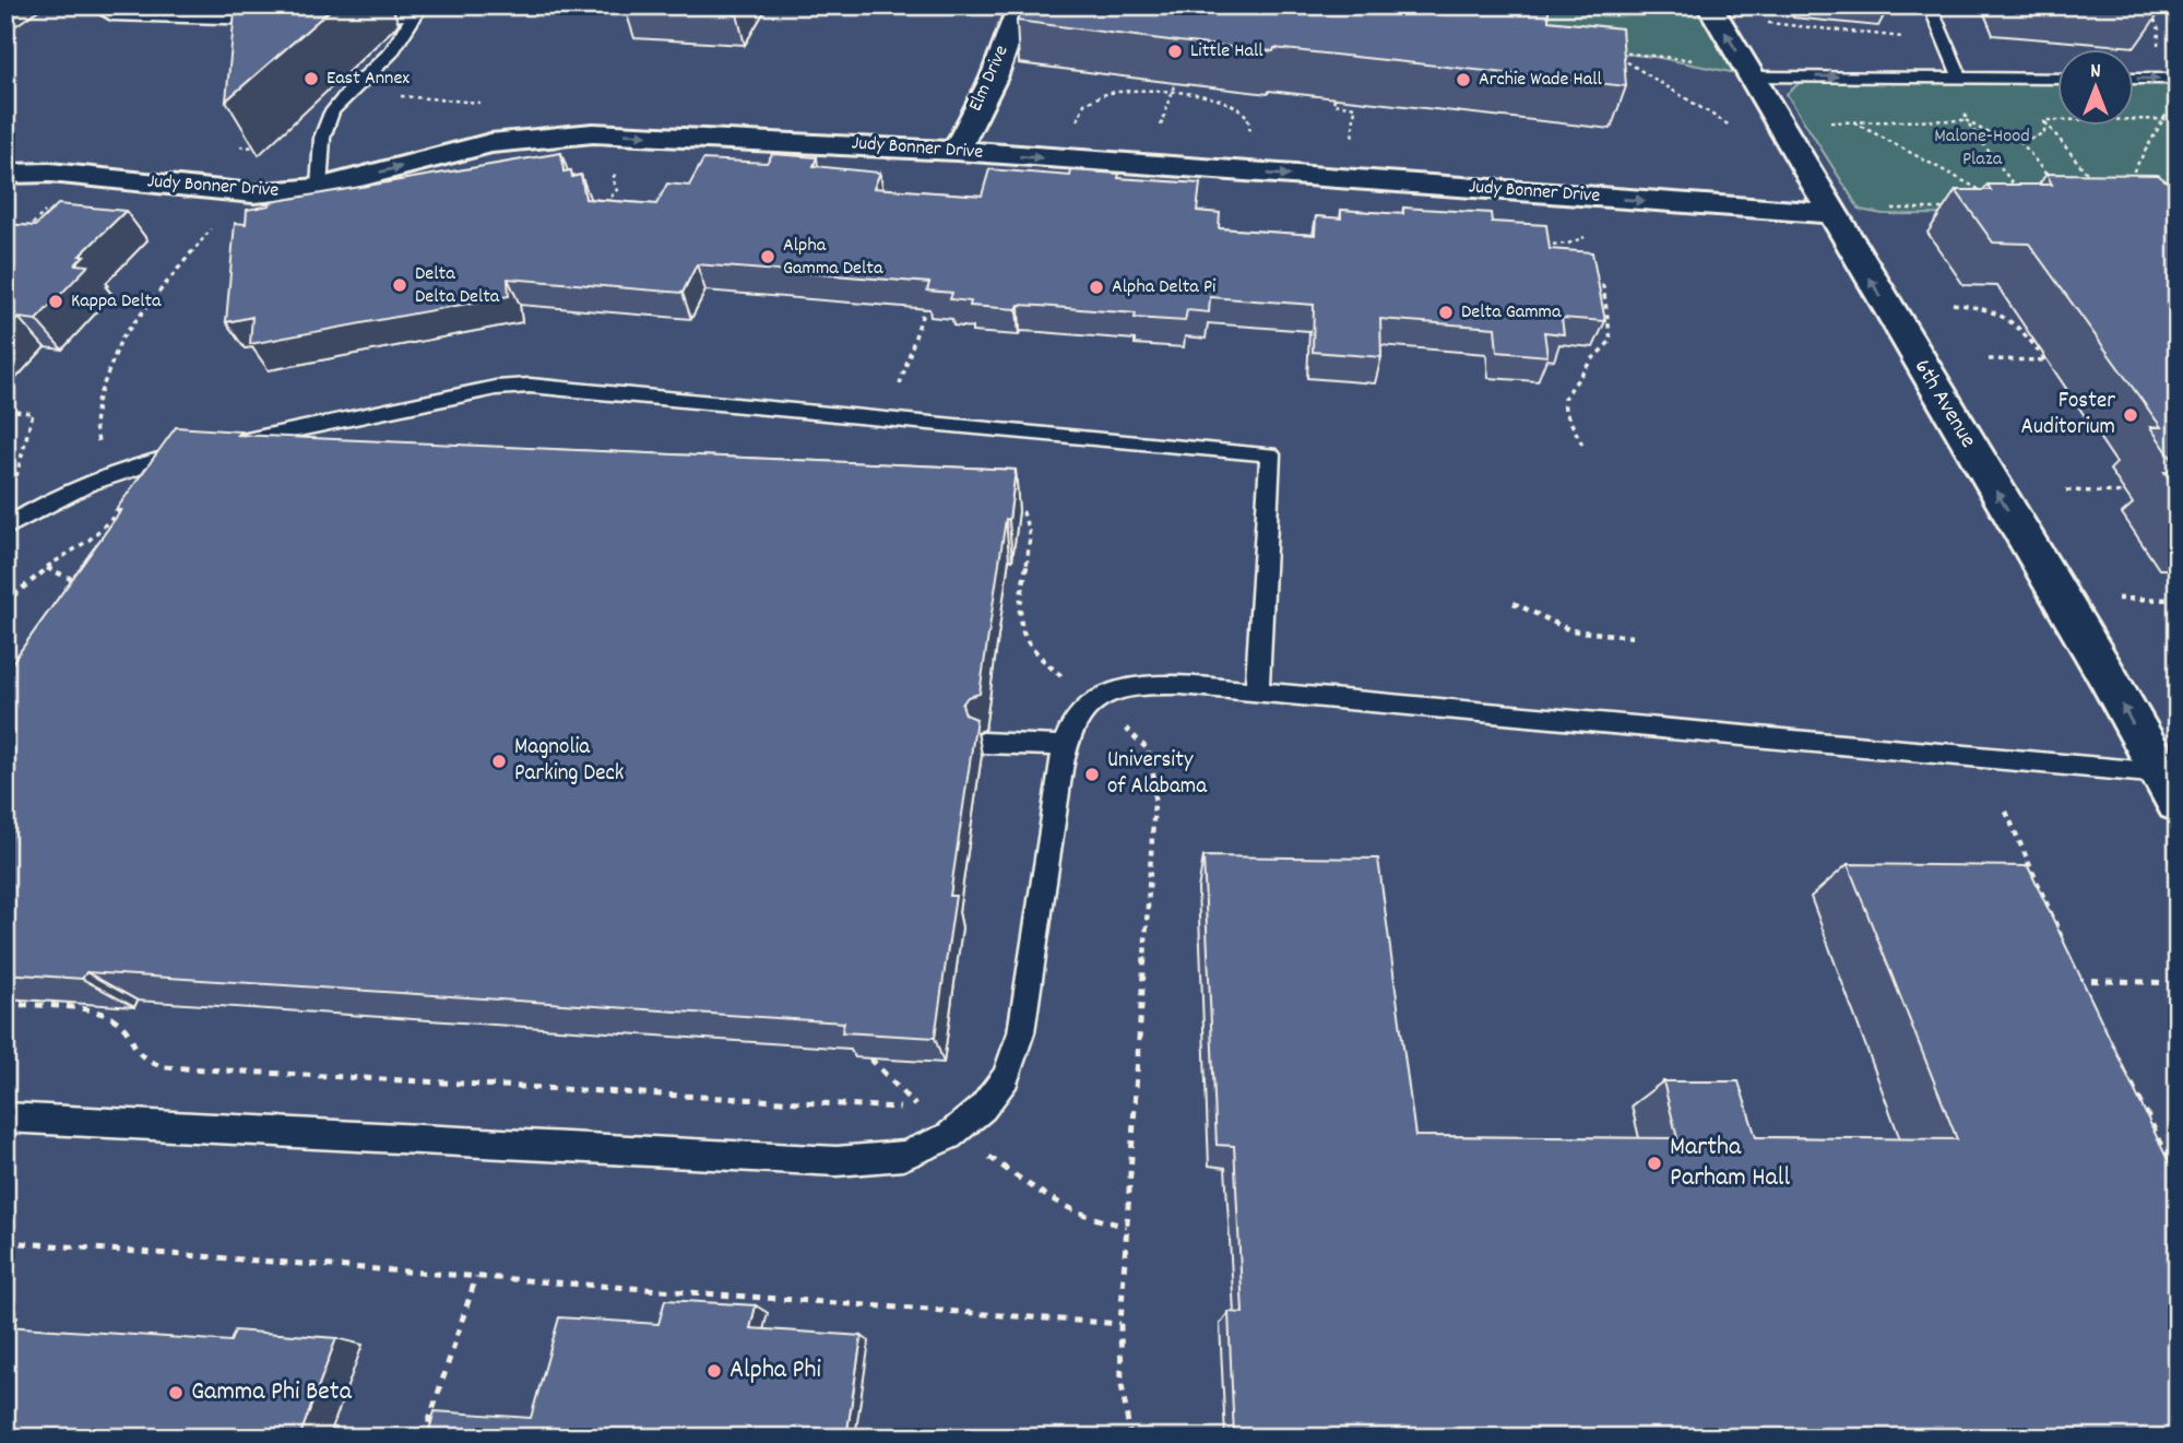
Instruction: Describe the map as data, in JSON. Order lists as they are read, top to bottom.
{
  "streets": {
    "street": ["Elm Drive", "Judy Bonner Drive", "6th Avenue"]
  },
  "crossings": [
    ["Elm Drive", "Judy Bonner Drive"],
    ["Judy Bonner Drive", "6th Avenue"]
  ],
  "one_way": ["Judy Bonner Drive", "6th Avenue"],
  "parks": ["Malone-Hood Plaza"],
  "places": [
    "Little Hall",
    "East Annex",
    "Archie Wade Hall",
    "Alpha Gamma Delta",
    "Delta Delta Delta",
    "Alpha Delta Pi",
    "Kappa Delta",
    "Delta Gamma",
    "Foster Auditorium",
    "Magnolia Parking Deck",
    "University of Alabama",
    "Martha Parham Hall",
    "Alpha Phi",
    "Gamma Phi Beta"
  ],
  "north": "top"
}
